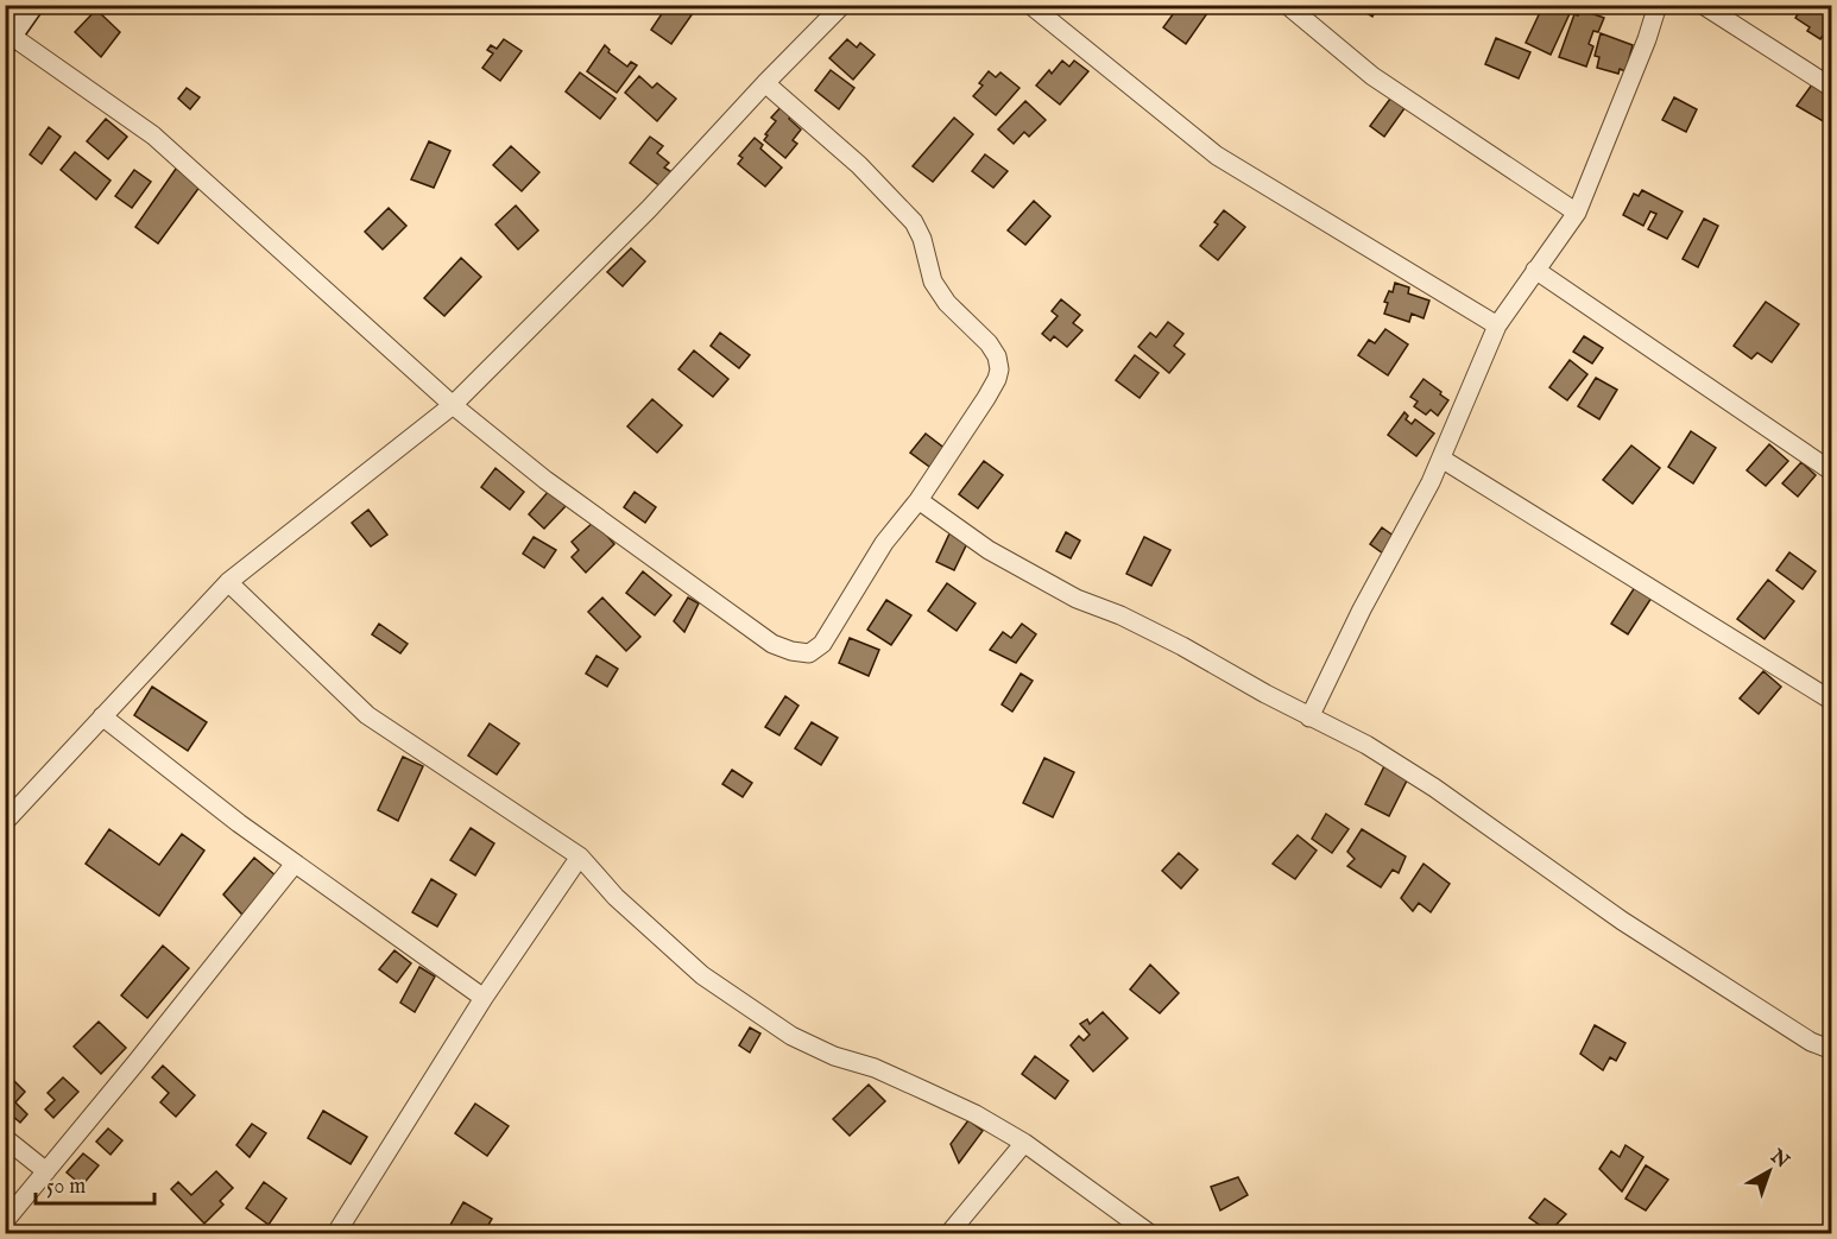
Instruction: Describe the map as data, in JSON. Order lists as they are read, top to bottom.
{
  "scale_bar": "50 m",
  "north": "top right"
}
